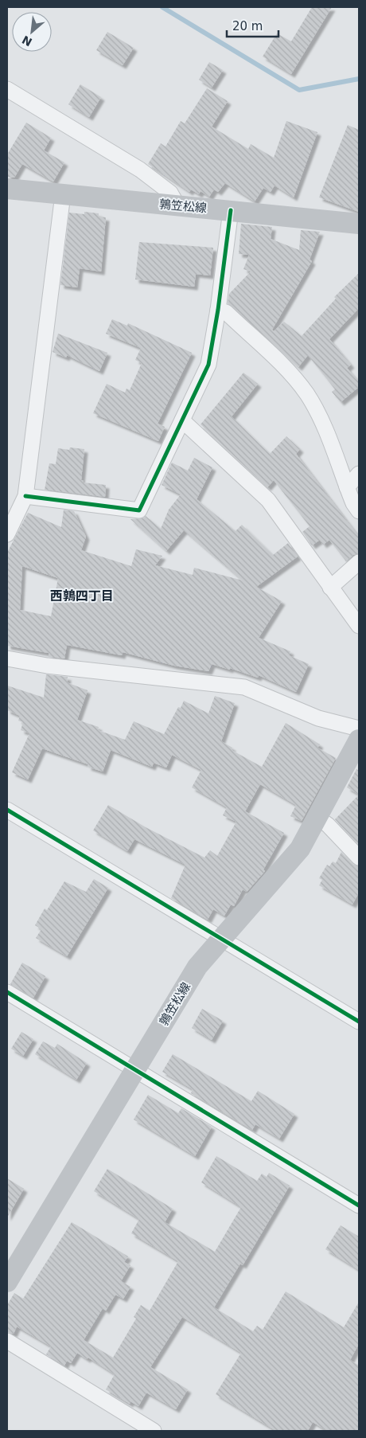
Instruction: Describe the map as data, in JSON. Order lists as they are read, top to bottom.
{
  "streets": {
    "main road": ["鶉笠松線"]
  },
  "districts": ["西鶉四丁目"],
  "scale_bar": "20 m",
  "north": "bottom left"
}
